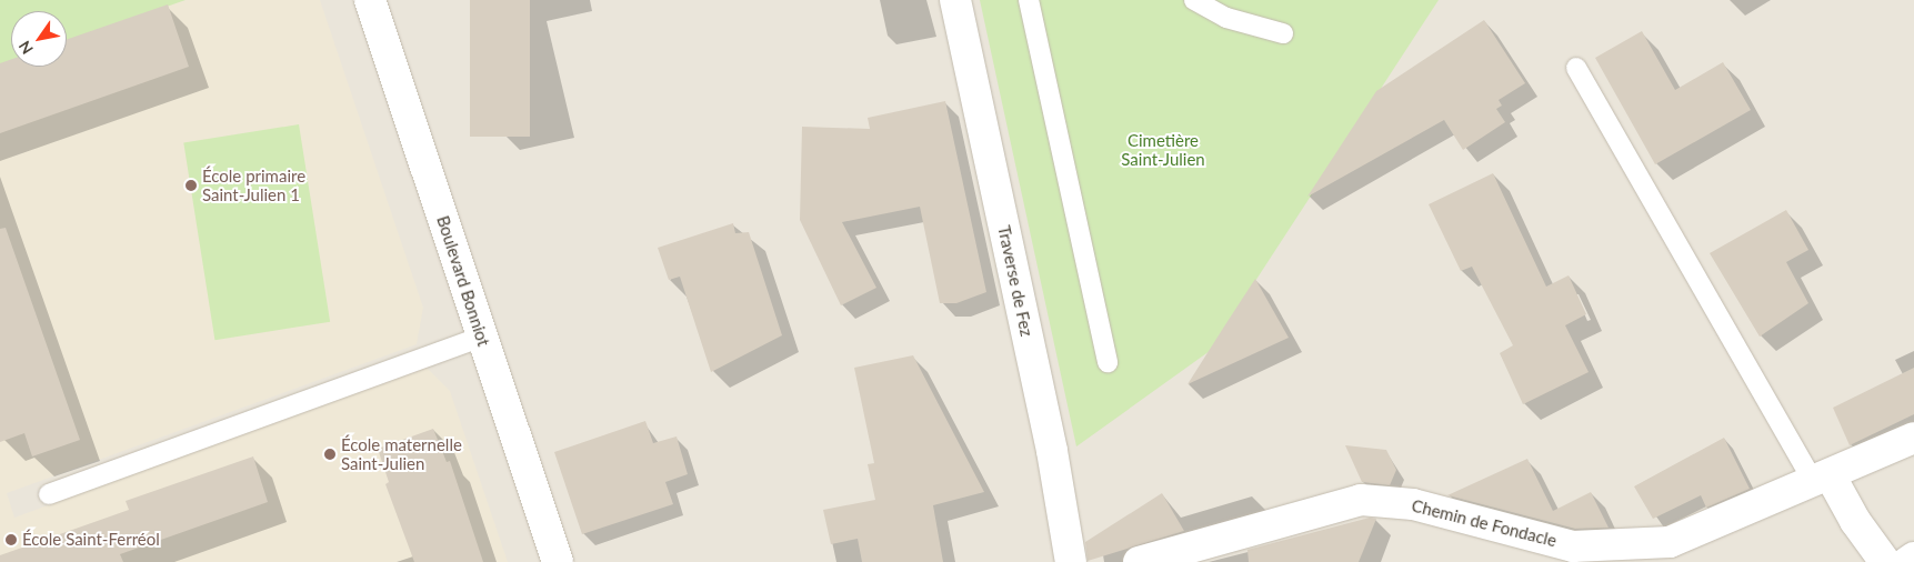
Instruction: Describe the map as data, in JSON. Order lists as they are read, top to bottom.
{
  "streets": {
    "street": ["Boulevard Bonniot", "Traverse de Fez", "Chemin de Fondacle"]
  },
  "parks": ["Cimetière Saint-Julien"],
  "places": ["École primaire Saint-Julien 1", "École maternelle Saint-Julien", "École Saint-Ferréol"],
  "north": "bottom left"
}
